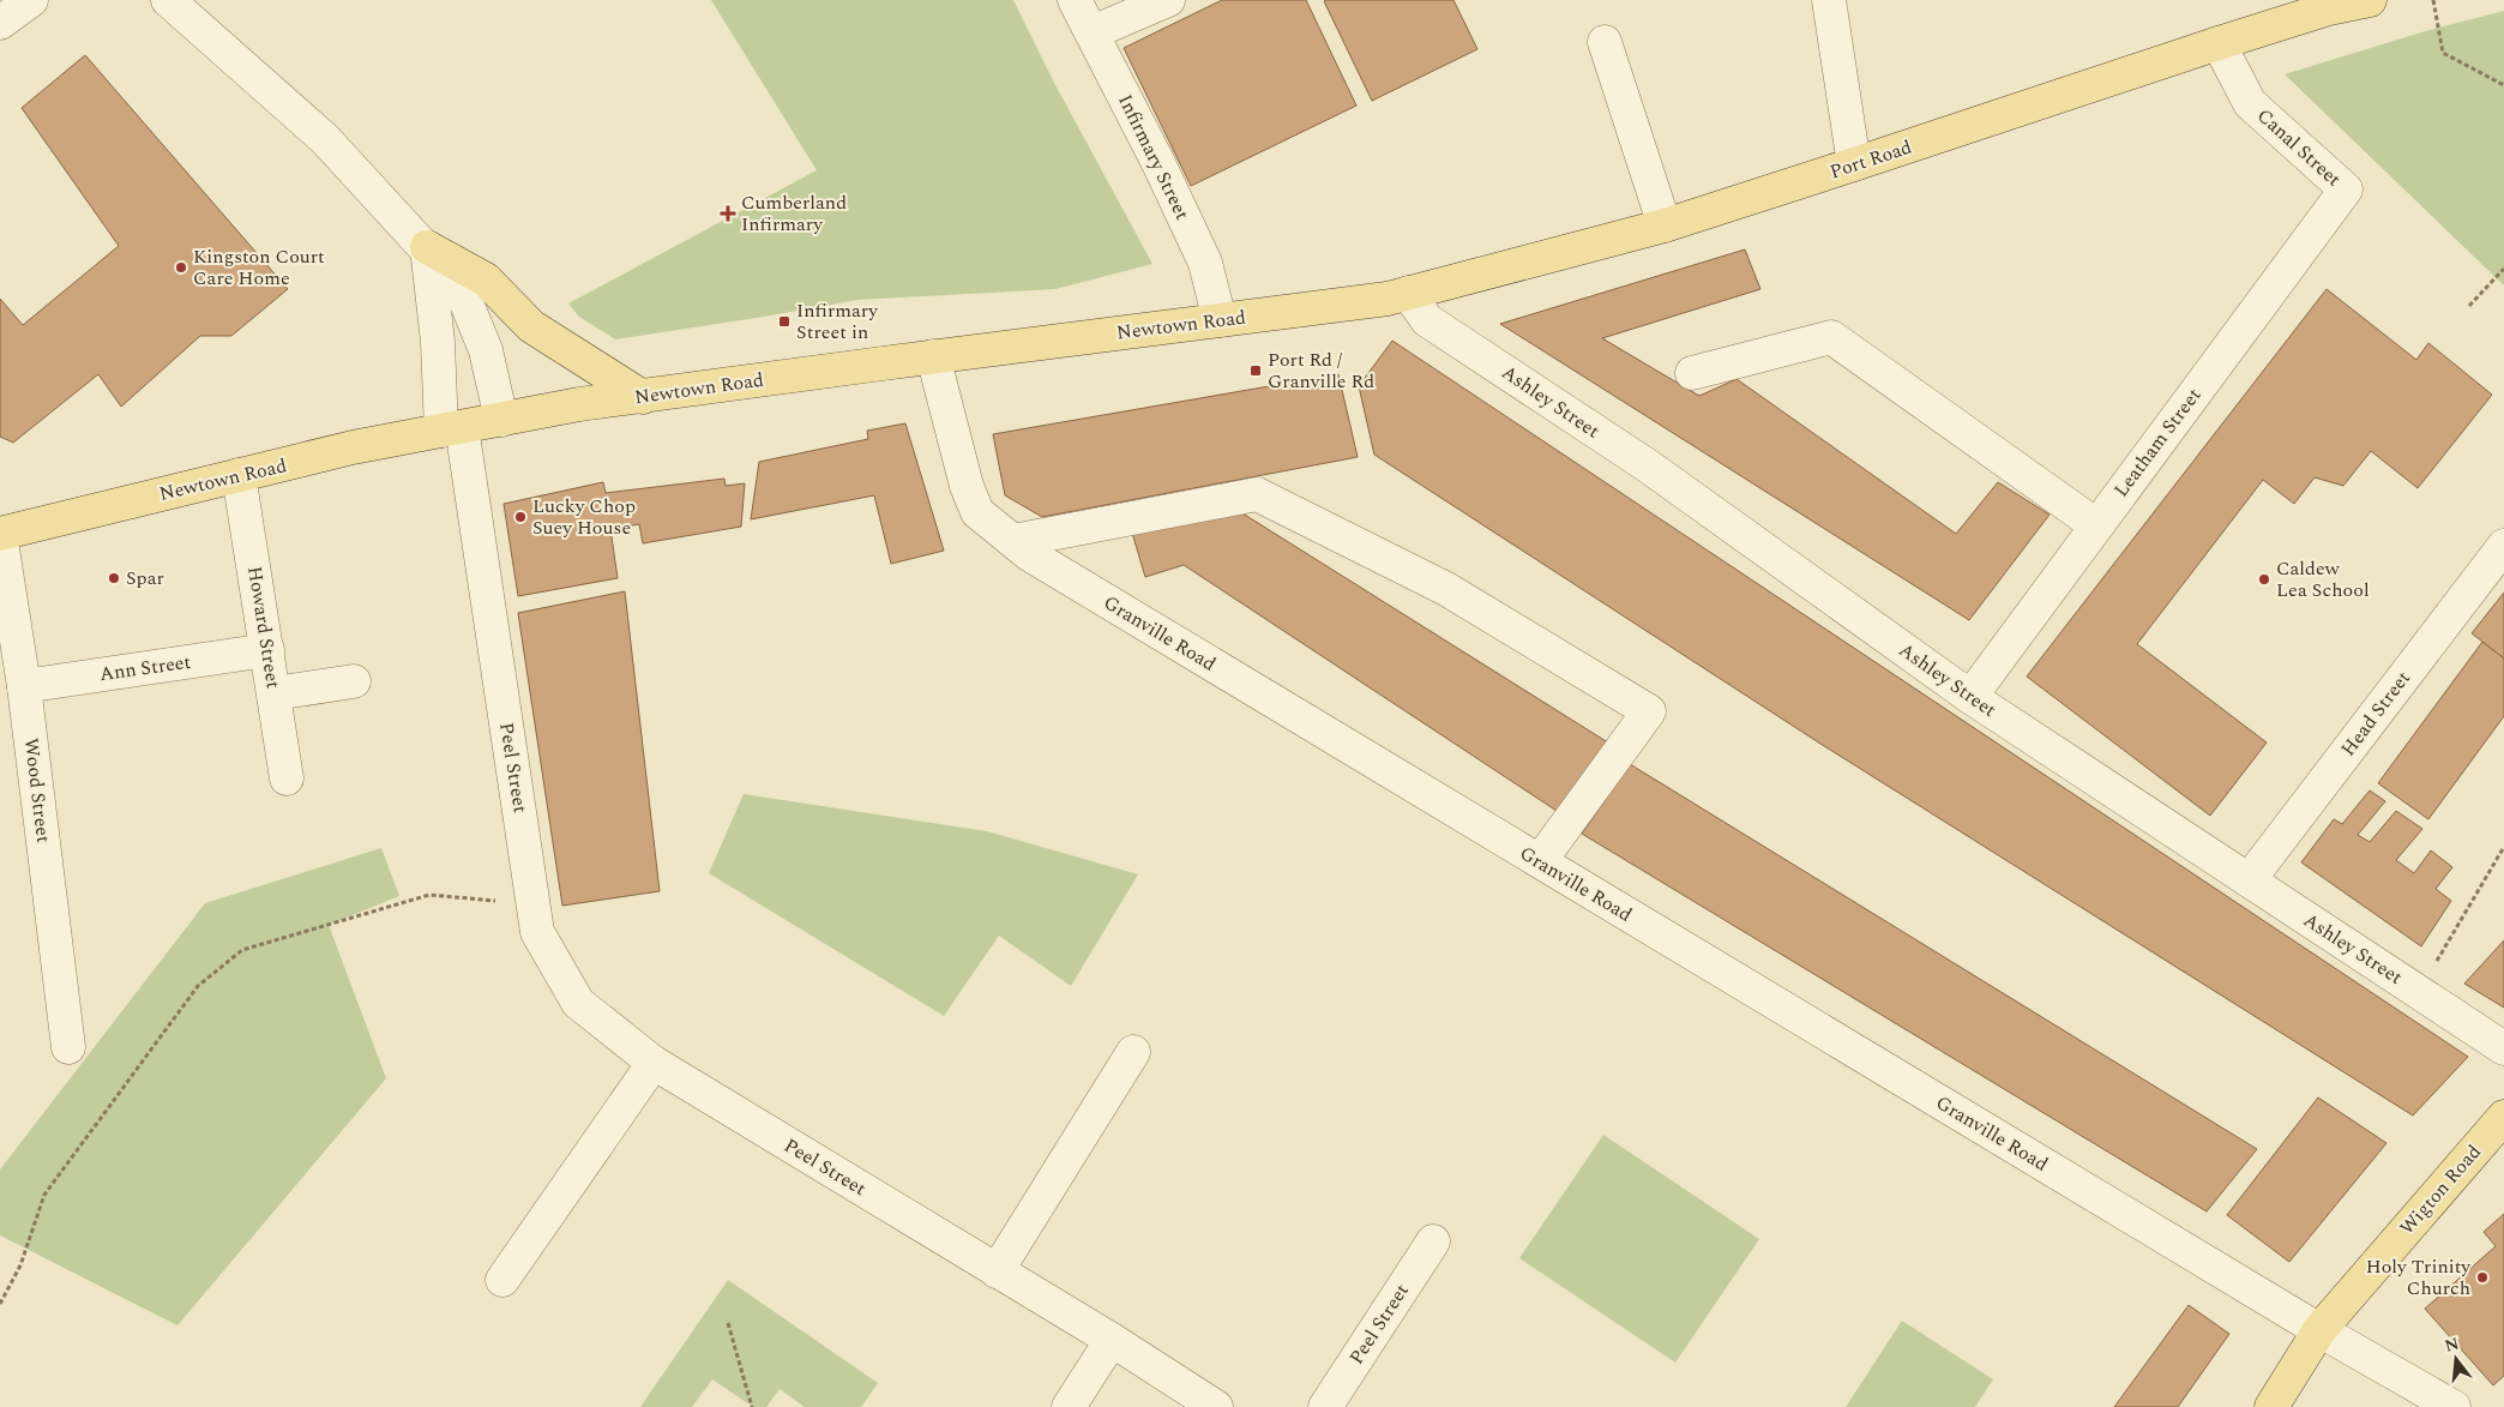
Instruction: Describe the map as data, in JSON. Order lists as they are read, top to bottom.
{
  "streets": {
    "main road": ["Port Road", "Newtown Road", "Wigton Road"],
    "street": [
      "Canal Street",
      "Infirmary Street",
      "Ashley Street",
      "Leatham Street",
      "Howard Street",
      "Granville Road",
      "Ann Street",
      "Head Street",
      "Peel Street",
      "Wood Street"
    ]
  },
  "crossings": [
    ["Canal Street", "Port Road"],
    ["Canal Street", "Leatham Street"],
    ["Infirmary Street", "Newtown Road"],
    ["Port Road", "Newtown Road"],
    ["Port Road", "Ashley Street"],
    ["Newtown Road", "Ashley Street"],
    ["Newtown Road", "Howard Street"],
    ["Newtown Road", "Granville Road"],
    ["Newtown Road", "Peel Street"],
    ["Newtown Road", "Wood Street"],
    ["Ashley Street", "Leatham Street"],
    ["Ashley Street", "Head Street"],
    ["Howard Street", "Ann Street"],
    ["Granville Road", "Wigton Road"],
    ["Ann Street", "Wood Street"]
  ],
  "places": {
    "health": ["Cumberland Infirmary"],
    "other": [
      "Kingston Court Care Home",
      "Lucky Chop Suey House",
      "Spar",
      "Caldew Lea School",
      "Holy Trinity Church"
    ],
    "transit": ["Infirmary Street in", "Port Rd / Granville Rd"]
  },
  "north": "top"
}
